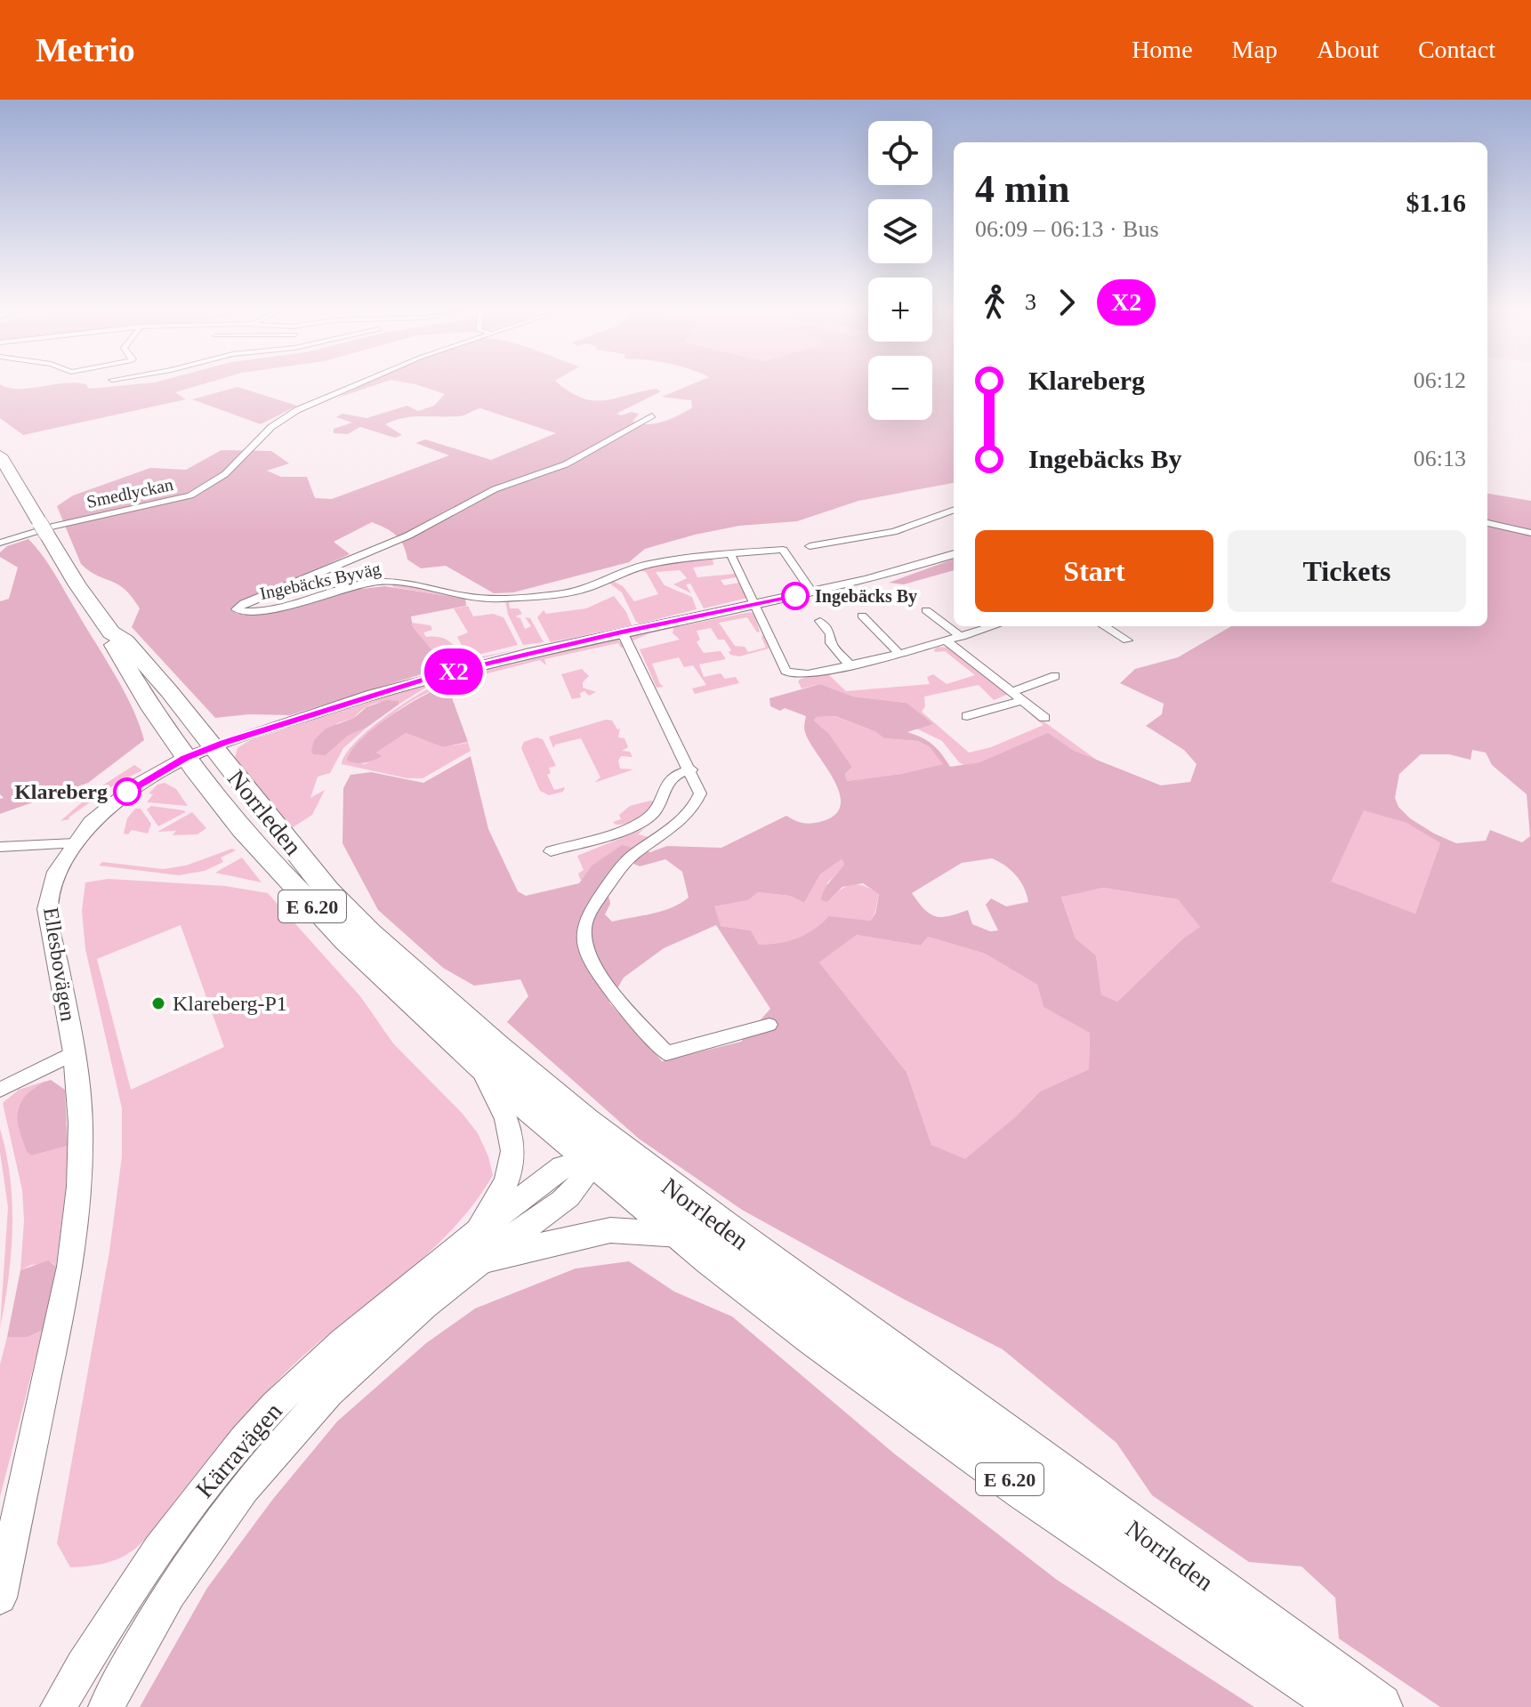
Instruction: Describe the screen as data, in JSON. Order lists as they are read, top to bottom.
{
  "streets": {
    "highway": ["Norrleden", "E 6.20"],
    "main road": ["Ellesbovägen", "Kärravägen"],
    "street": ["Smedlyckan", "Ingebäcks Byväg"]
  },
  "crossings": [
    ["Norrleden", "Ellesbovägen"],
    ["Norrleden", "Kärravägen"]
  ],
  "places": ["Ingebäcks By", "Klareberg", "Klareberg-P1"],
  "lines": ["bus line X2"],
  "page": {
    "header": "Metrio",
    "nav": [
      "Home",
      "Map",
      "About",
      "Contact"
    ],
    "on_map": "X2",
    "map_buttons": ["+", "−"],
    "heading": ["4 min", "06:09 – 06:13 · Bus", "$1.16"],
    "legs": ["3", "X2"],
    "list": [
      {
        "name": "Klareberg",
        "value": "06:12"
      },
      {
        "name": "Ingebäcks By",
        "value": "06:13"
      }
    ],
    "buttons": ["Start", "Tickets"]
  }
}
